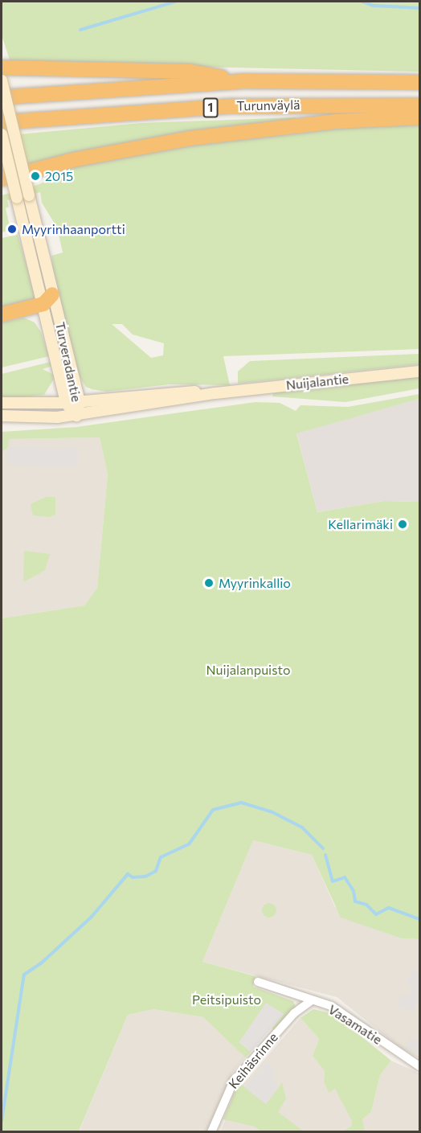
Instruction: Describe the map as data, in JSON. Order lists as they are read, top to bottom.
{
  "streets": {
    "highway": ["Turunväylä", "1"],
    "main road": ["Turveradantie", "Nuijalantie"],
    "street": ["Vasamatie", "Keihäsrinne"]
  },
  "crossings": [
    ["Turveradantie", "Nuijalantie"],
    ["Vasamatie", "Keihäsrinne"]
  ],
  "parks": ["Nuijalanpuisto", "Peitsipuisto"],
  "places": [
    "2015",
    "Myyrinhaanportti",
    "Kellarimäki",
    "Myyrinkallio"
  ]
}
